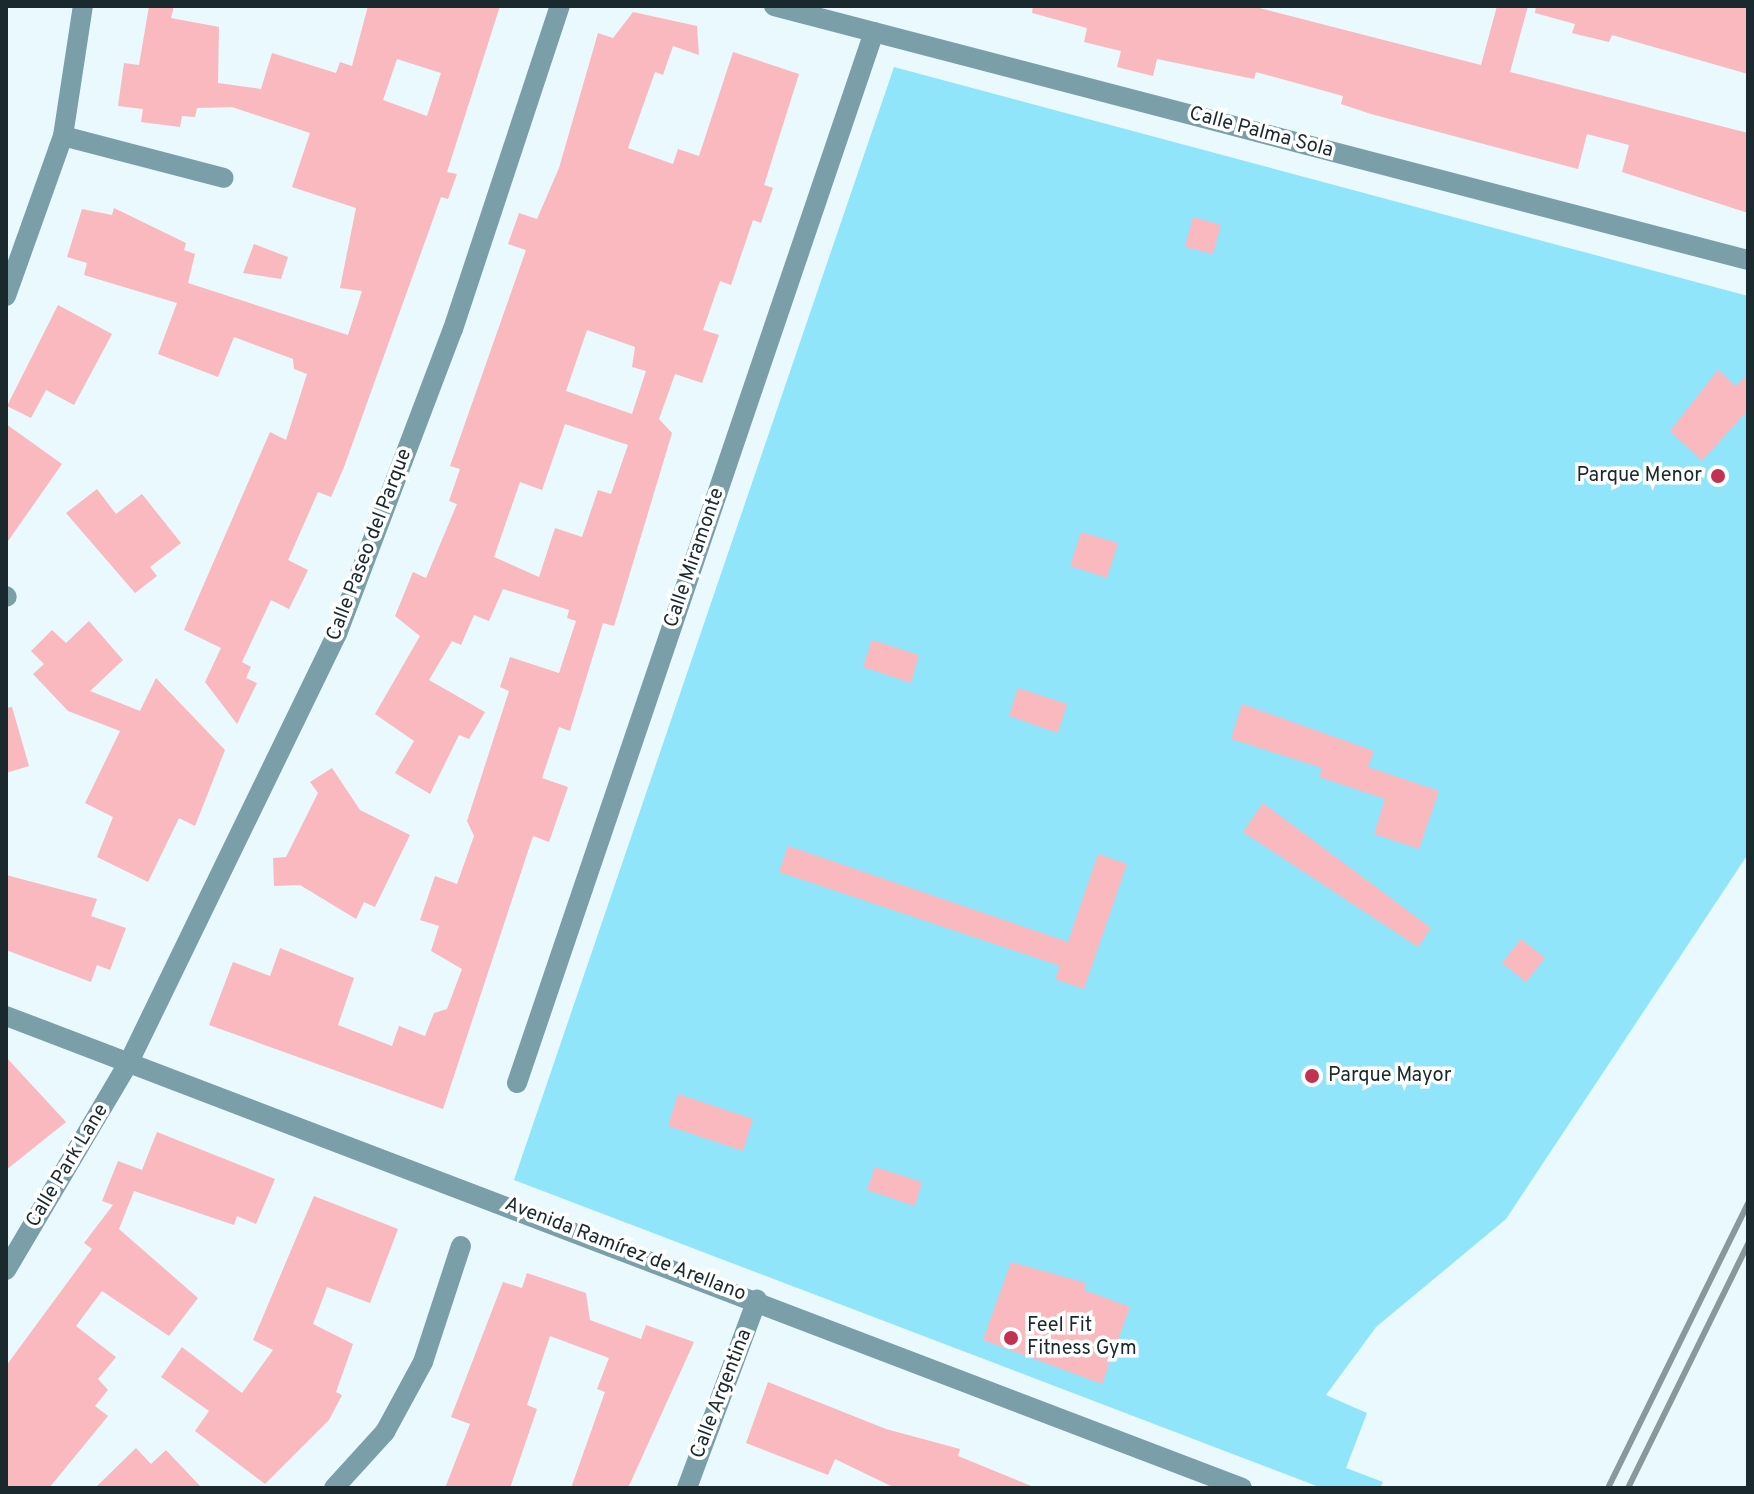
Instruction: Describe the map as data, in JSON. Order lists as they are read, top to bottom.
{
  "streets": {
    "street": [
      "Calle Palma Sola",
      "Calle Paseo del Parque",
      "Calle Miramonte",
      "Calle Park Lane",
      "Avenida Ramírez de Arellano",
      "Calle Argentina"
    ]
  },
  "crossings": [
    ["Calle Palma Sola", "Calle Miramonte"],
    ["Calle Paseo del Parque", "Calle Park Lane"],
    ["Calle Paseo del Parque", "Avenida Ramírez de Arellano"],
    ["Calle Park Lane", "Avenida Ramírez de Arellano"],
    ["Avenida Ramírez de Arellano", "Calle Argentina"]
  ],
  "places": ["Parque Menor", "Parque Mayor", "Feel Fit Fitness Gym"]
}
